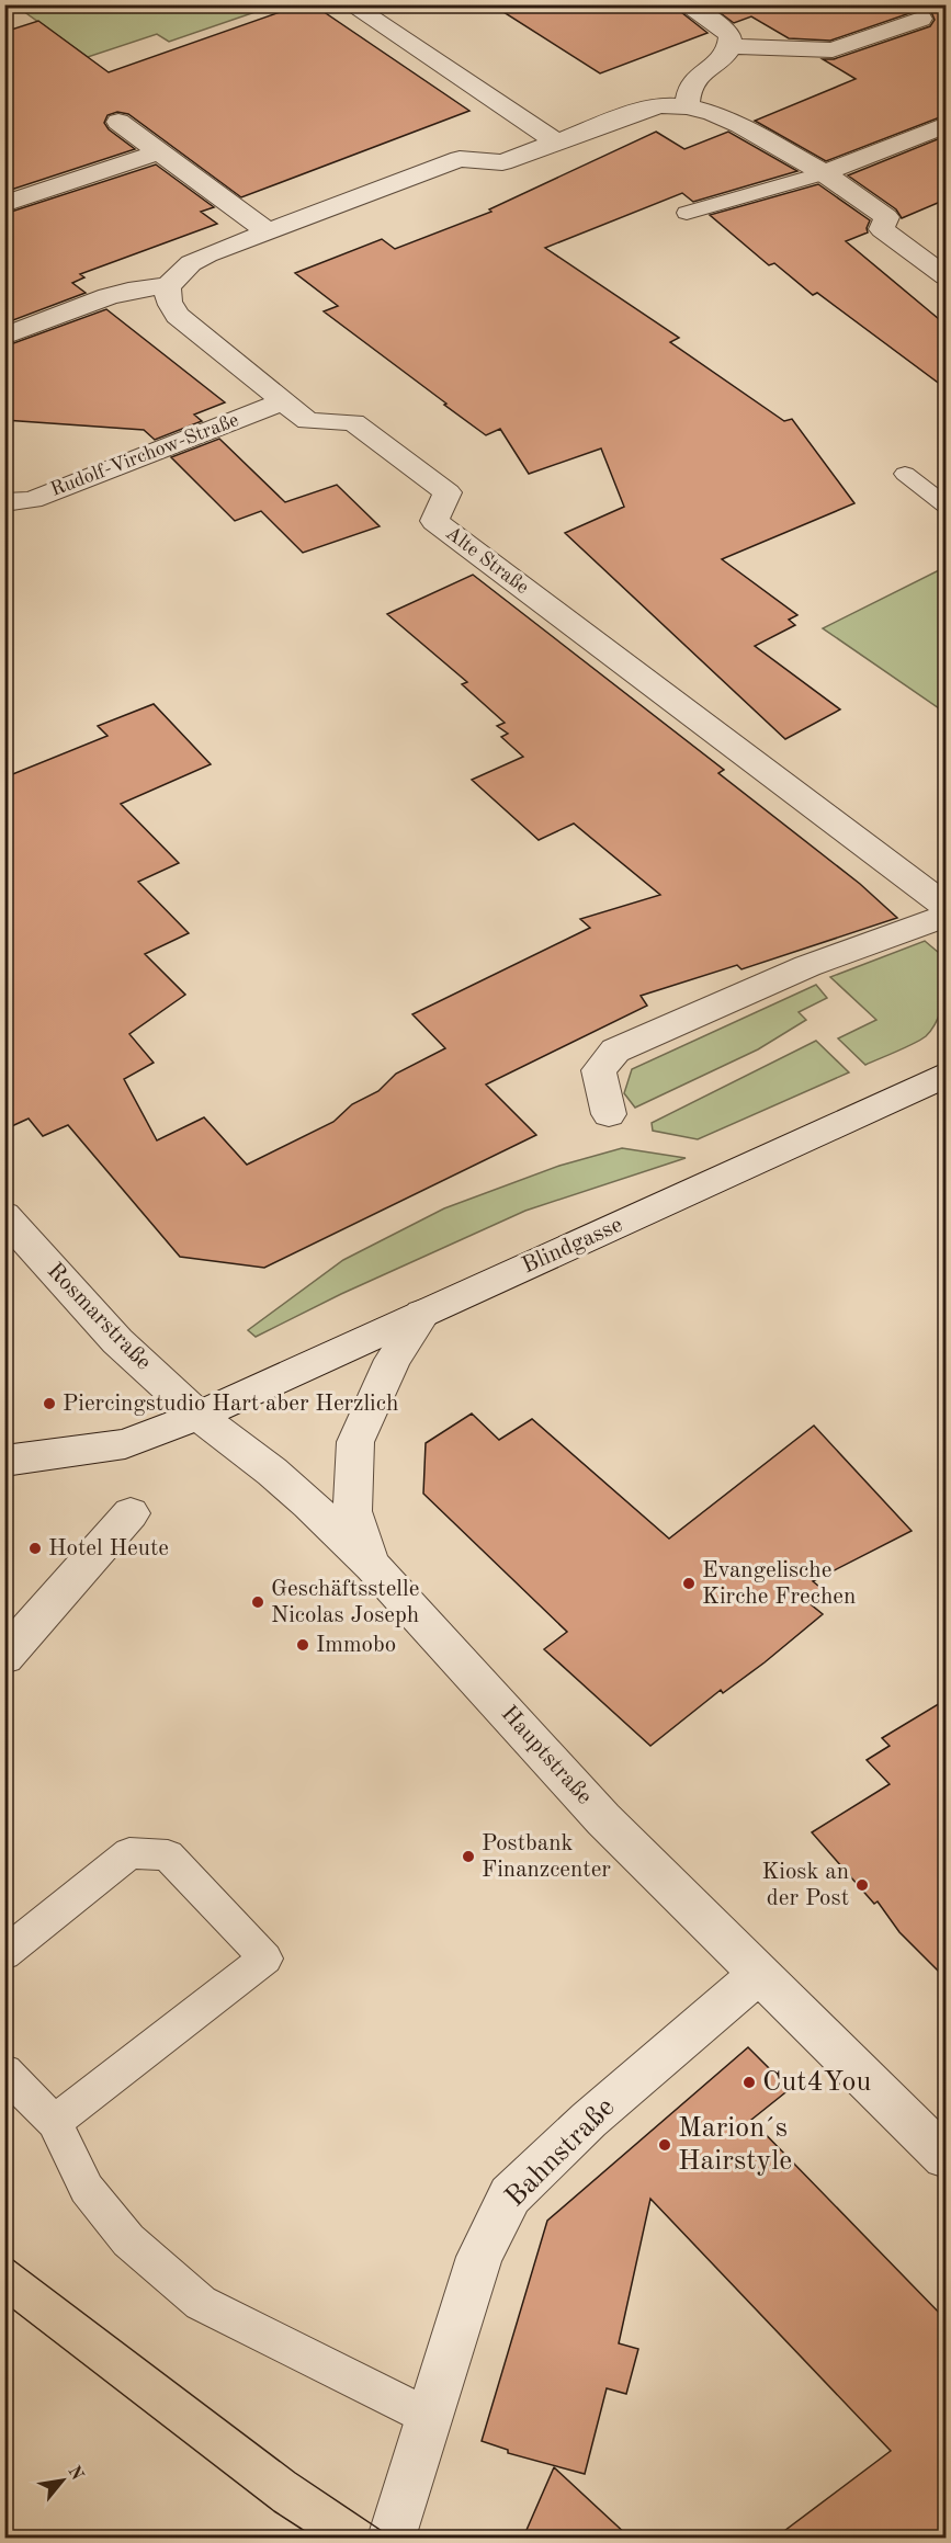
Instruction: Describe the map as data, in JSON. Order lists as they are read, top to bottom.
{
  "streets": {
    "street": [
      "Rudolf-Virchow-Straße",
      "Alte Straße",
      "Blindgasse",
      "Rosmarstraße",
      "Hauptstraße",
      "Bahnstraße"
    ]
  },
  "crossings": [
    ["Rudolf-Virchow-Straße", "Alte Straße"],
    ["Blindgasse", "Rosmarstraße"],
    ["Blindgasse", "Hauptstraße"],
    ["Rosmarstraße", "Hauptstraße"],
    ["Hauptstraße", "Bahnstraße"]
  ],
  "places": [
    "Piercingstudio Hart aber Herzlich",
    "Hotel Heute",
    "Evangelische Kirche Frechen",
    "Geschäftsstelle Nicolas Joseph",
    "Immobo",
    "Postbank Finanzcenter",
    "Kiosk an der Post",
    "Cut4You",
    "Marion´s Hairstyle"
  ],
  "north": "top right"
}
